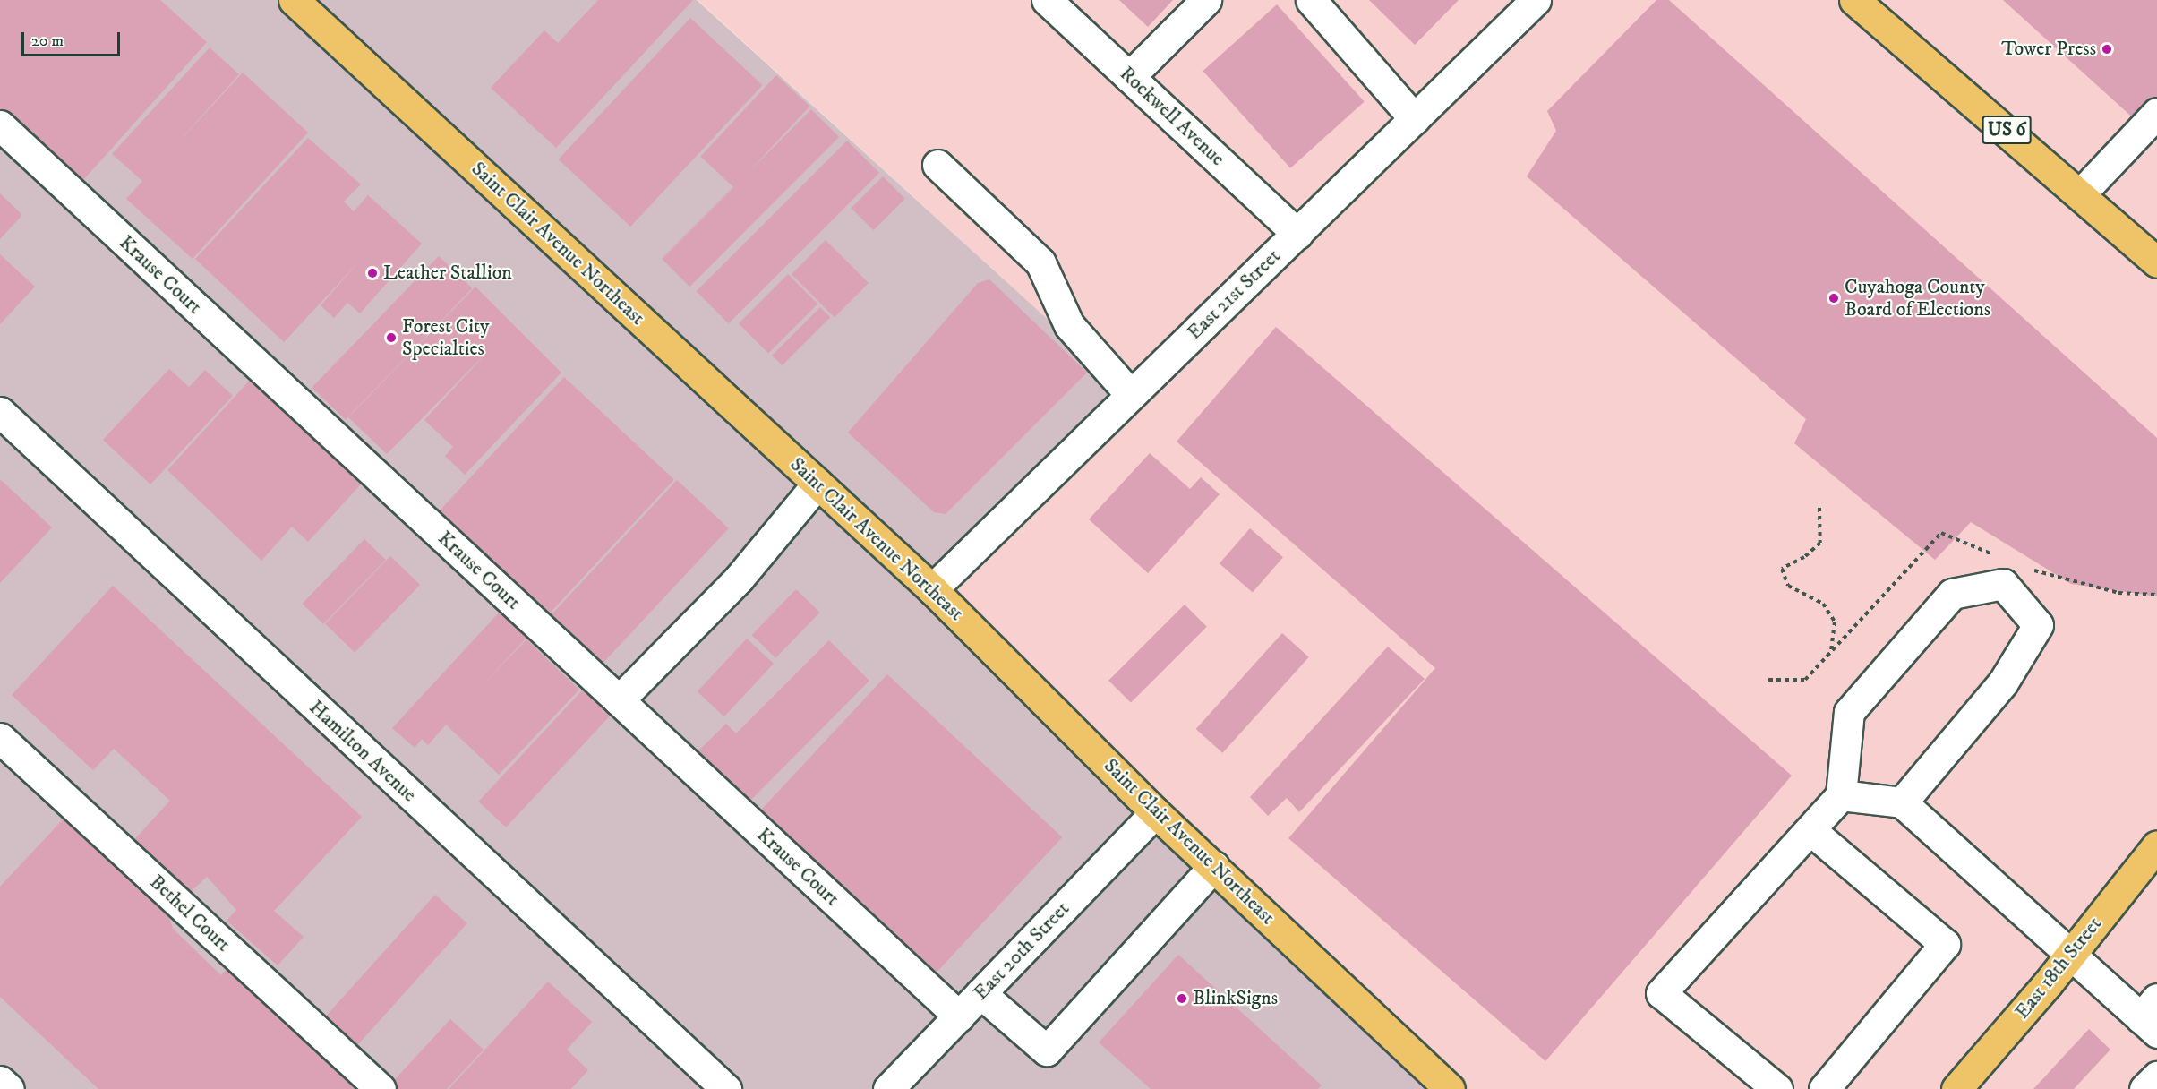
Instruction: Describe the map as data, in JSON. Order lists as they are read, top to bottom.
{
  "streets": {
    "main road": ["US 6", "Saint Clair Avenue Northeast", "East 18th Street"],
    "street": [
      "Rockwell Avenue",
      "Krause Court",
      "East 21st Street",
      "Hamilton Avenue",
      "Bethel Court",
      "East 20th Street"
    ]
  },
  "crossings": [
    ["Rockwell Avenue", "East 21st Street"],
    ["Saint Clair Avenue Northeast", "East 21st Street"],
    ["Saint Clair Avenue Northeast", "East 20th Street"],
    ["Krause Court", "East 20th Street"]
  ],
  "places": [
    "Tower Press",
    "Leather Stallion",
    "Cuyahoga County Board of Elections",
    "Forest City Specialties",
    "BlinkSigns"
  ],
  "scale_bar": "20 m"
}
